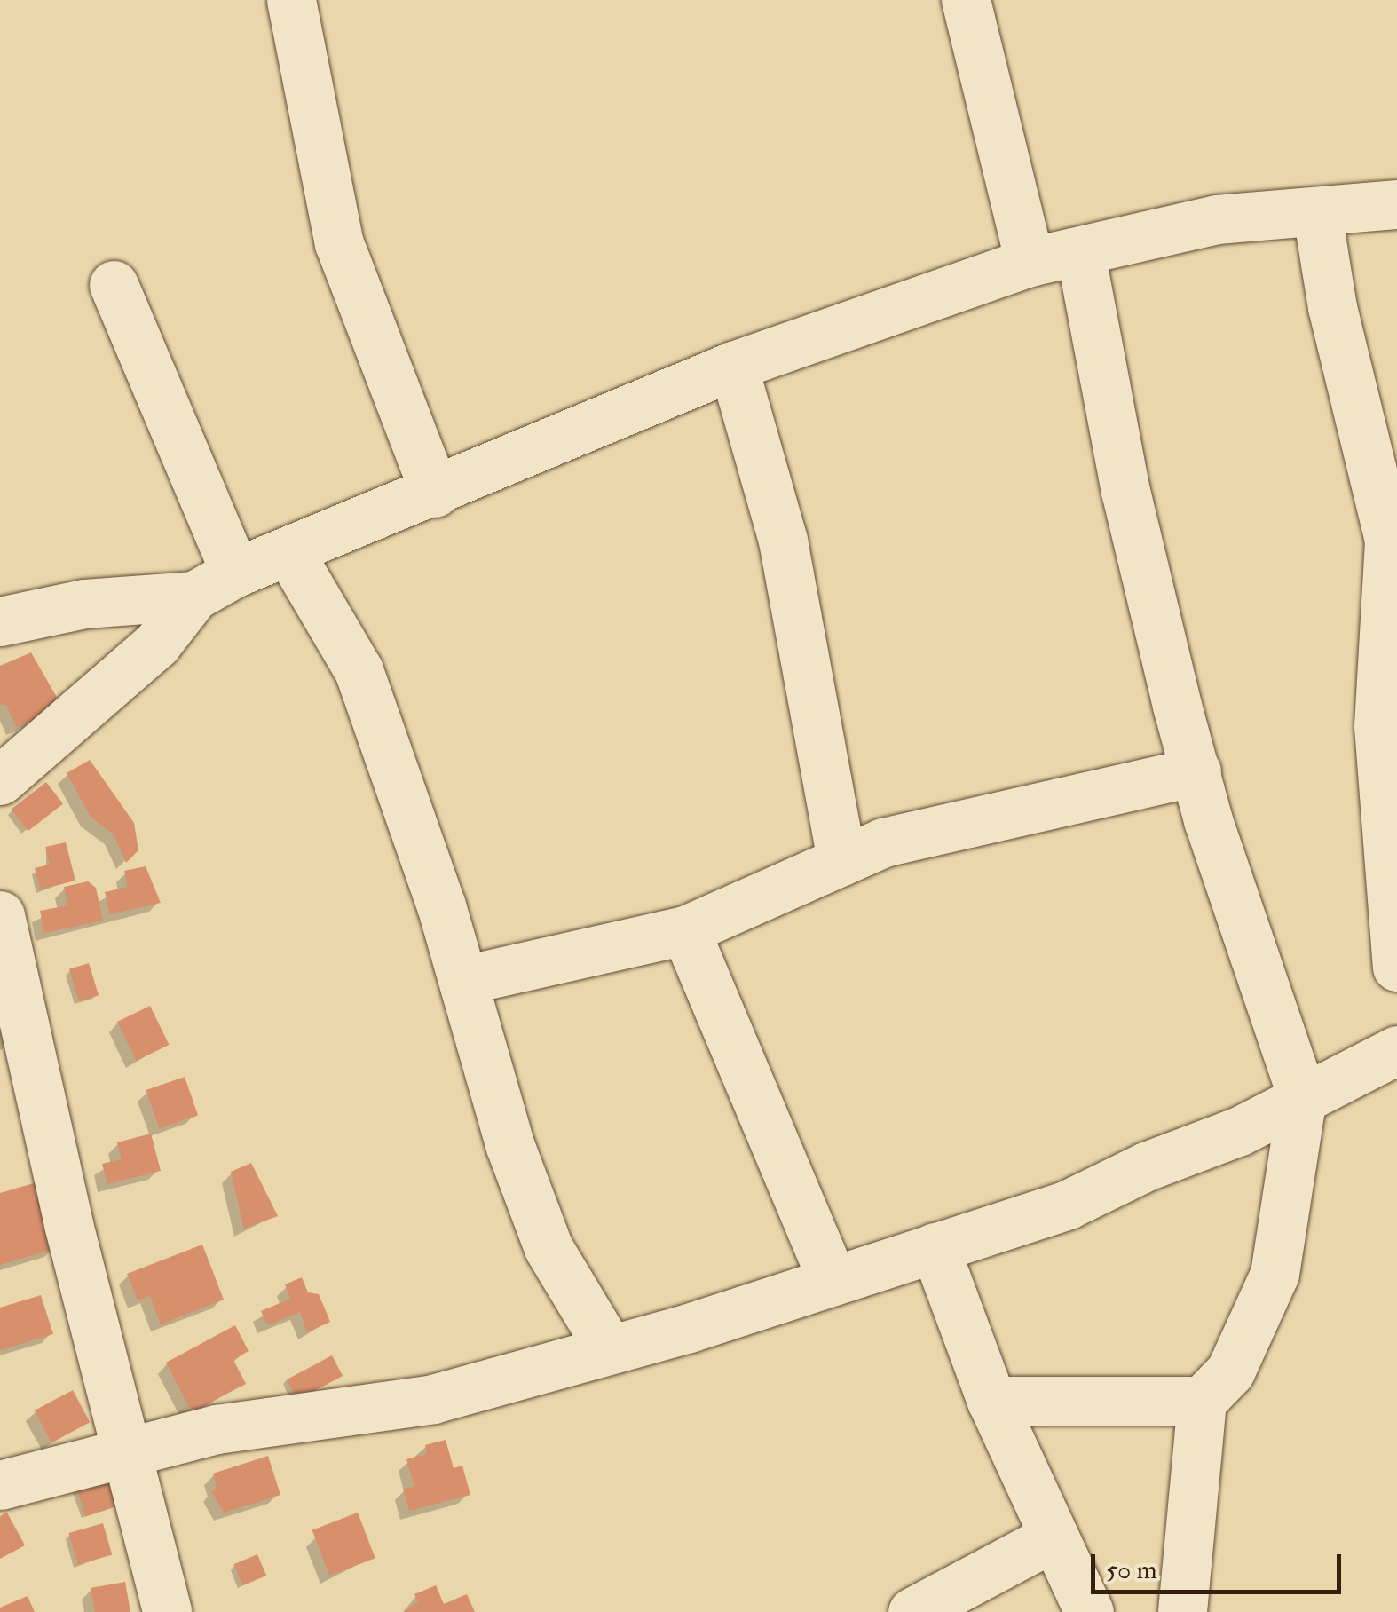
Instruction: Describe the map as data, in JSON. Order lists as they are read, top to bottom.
{
  "scale_bar": "50 m"
}
